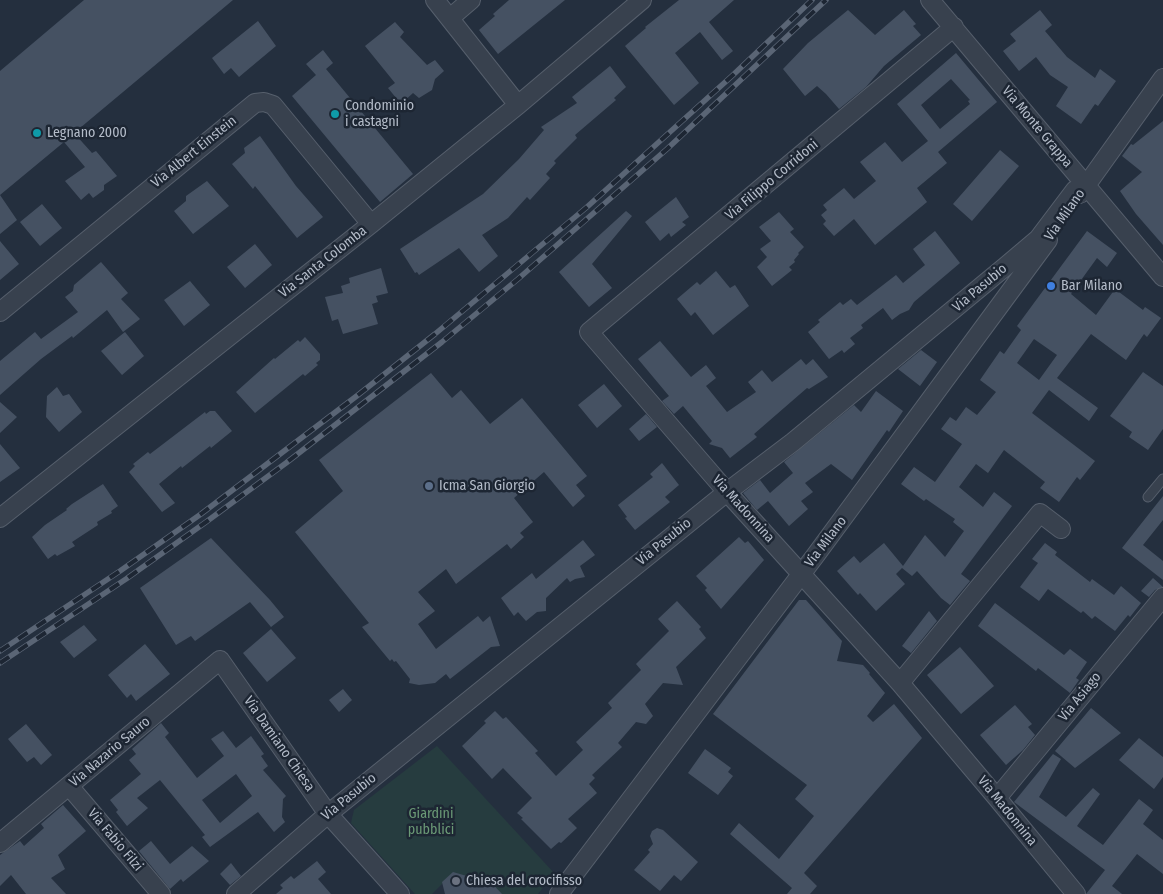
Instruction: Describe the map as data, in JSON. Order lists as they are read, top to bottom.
{
  "streets": {
    "street": [
      "Via Monte Grappa",
      "Via Albert Einstein",
      "Via Filippo Corridoni",
      "Via Milano",
      "Via Santa Colomba",
      "Via Pasubio",
      "Via Madonnina",
      "Via Asiago",
      "Via Damiano Chiesa",
      "Via Nazario Sauro",
      "Via Fabio Filzi"
    ]
  },
  "crossings": [
    ["Via Monte Grappa", "Via Filippo Corridoni"],
    ["Via Monte Grappa", "Via Milano"],
    ["Via Monte Grappa", "Via Pasubio"],
    ["Via Albert Einstein", "Via Santa Colomba"],
    ["Via Filippo Corridoni", "Via Madonnina"],
    ["Via Milano", "Via Pasubio"],
    ["Via Milano", "Via Madonnina"],
    ["Via Pasubio", "Via Madonnina"],
    ["Via Pasubio", "Via Damiano Chiesa"],
    ["Via Madonnina", "Via Asiago"],
    ["Via Damiano Chiesa", "Via Nazario Sauro"],
    ["Via Nazario Sauro", "Via Fabio Filzi"]
  ],
  "parks": ["Giardini pubblici"],
  "places": [
    "Condominio i castagni",
    "Legnano 2000",
    "Bar Milano",
    "Icma San Giorgio",
    "Chiesa del crocifisso"
  ]
}
